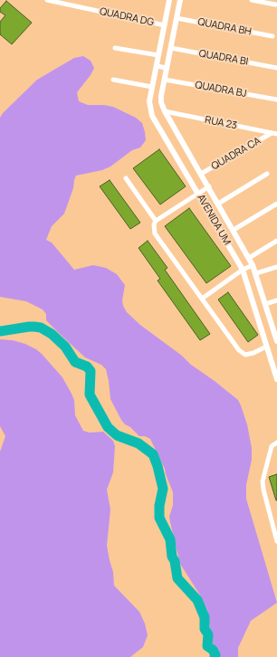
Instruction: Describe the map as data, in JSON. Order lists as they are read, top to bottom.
{
  "streets": {
    "street": [
      "QUADRA DG",
      "QUADRA BH",
      "QUADRA BI",
      "QUADRA BJ",
      "RUA 23",
      "QUADRA CA",
      "AVENIDA UM"
    ]
  },
  "crossings": [
    ["QUADRA DG", "AVENIDA UM"],
    ["QUADRA BH", "AVENIDA UM"],
    ["QUADRA BI", "AVENIDA UM"],
    ["QUADRA BJ", "AVENIDA UM"],
    ["RUA 23", "QUADRA CA"],
    ["RUA 23", "AVENIDA UM"],
    ["QUADRA CA", "AVENIDA UM"]
  ]
}
